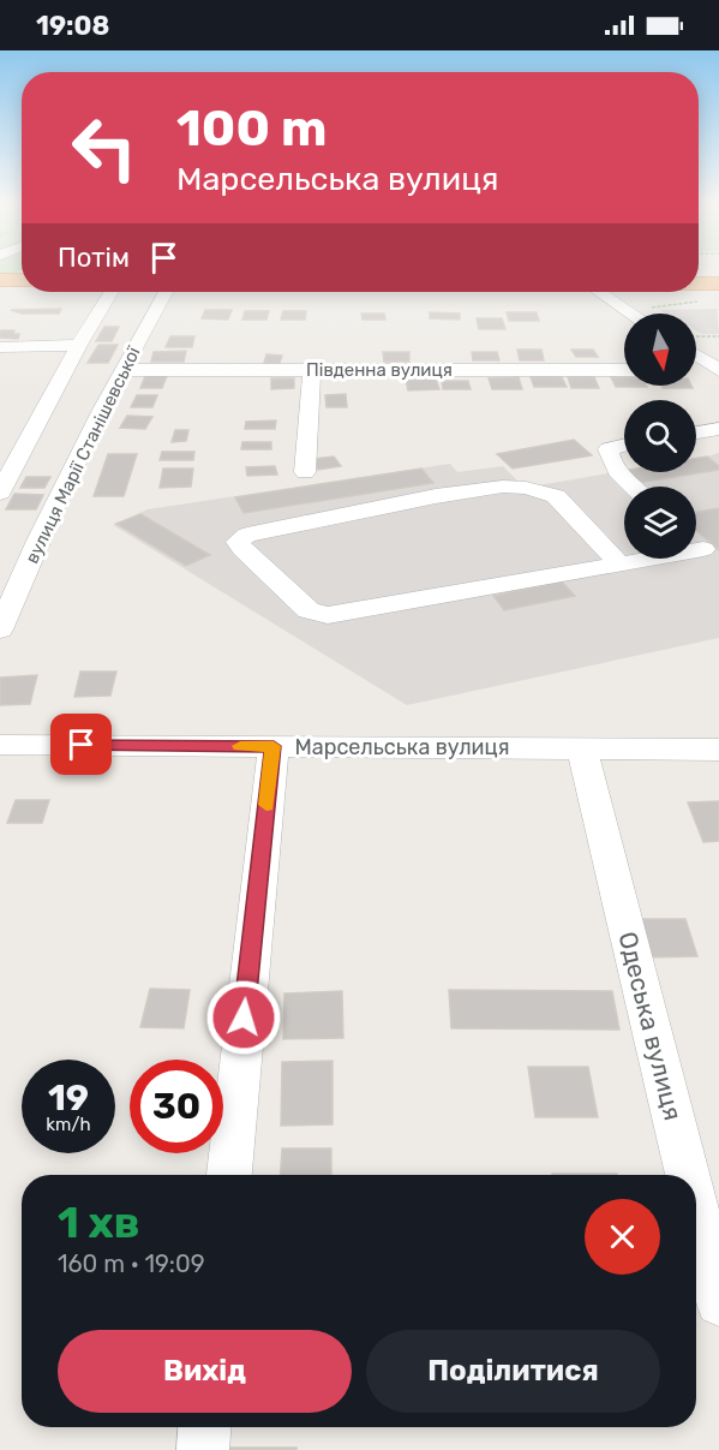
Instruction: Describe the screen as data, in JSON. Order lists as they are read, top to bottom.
{
  "streets": {
    "street": [
      "Південна вулиця",
      "вулиця Марії Станішевської",
      "Марсельська вулиця",
      "Одеська вулиця"
    ]
  },
  "crossings": [
    ["Південна вулиця", "вулиця Марії Станішевської"],
    ["Марсельська вулиця", "Одеська вулиця"]
  ],
  "north": "bottom",
  "page": {
    "status": "19:08",
    "turn": ["100 m", "Марсельська вулиця"],
    "then": "Потім",
    "speed": "19 km/h",
    "limit": "30",
    "heading": ["1 хв", "160 m · 19:09"],
    "buttons": ["Вихід", "Поділитися"]
  }
}
